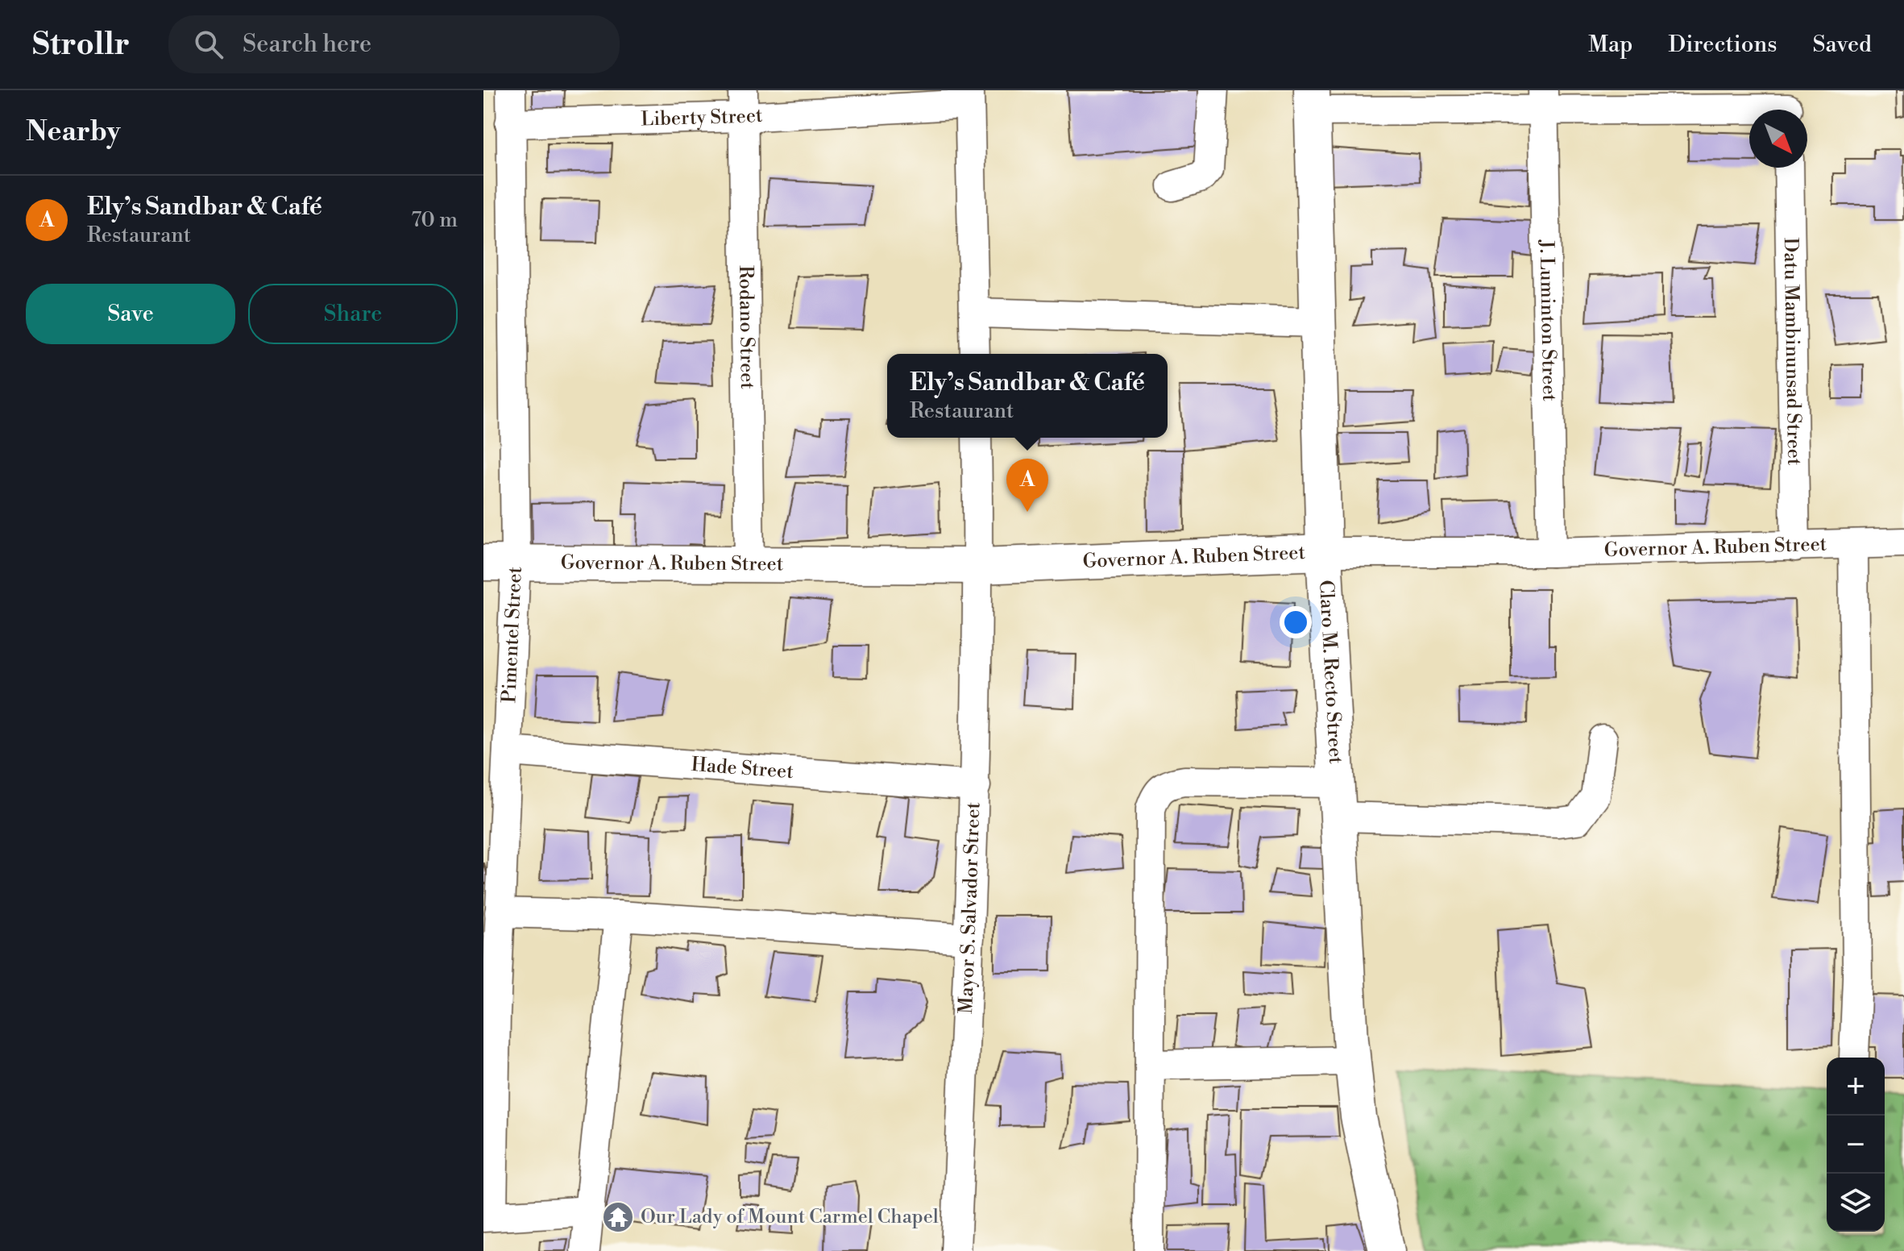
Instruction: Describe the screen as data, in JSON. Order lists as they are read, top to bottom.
{
  "streets": {
    "main road": ["Governor A. Ruben Street", "Claro M. Recto Street"],
    "street": [
      "Liberty Street",
      "J. Luminton Street",
      "Rodano Street",
      "Datu Mambinunsad Street",
      "Pimentel Street",
      "Hade Street",
      "Mayor S. Salvador Street"
    ]
  },
  "crossings": [
    ["Liberty Street", "Rodano Street"],
    ["Liberty Street", "Pimentel Street"],
    ["J. Luminton Street", "Governor A. Ruben Street"],
    ["Rodano Street", "Governor A. Ruben Street"],
    ["Datu Mambinunsad Street", "Governor A. Ruben Street"],
    ["Governor A. Ruben Street", "Pimentel Street"],
    ["Governor A. Ruben Street", "Claro M. Recto Street"],
    ["Governor A. Ruben Street", "Mayor S. Salvador Street"],
    ["Pimentel Street", "Hade Street"],
    ["Hade Street", "Mayor S. Salvador Street"]
  ],
  "places": {
    "temple": ["Our Lady of Mount Carmel Chapel"]
  },
  "north": "bottom right",
  "page": {
    "header": "Strollr",
    "search": "Search here",
    "nav": ["Map", "Directions", "Saved"],
    "heading": "Nearby",
    "list": [
      {
        "mark": "A",
        "name": "Ely’s Sandbar & Café",
        "note": "Restaurant",
        "value": "70 m"
      }
    ],
    "buttons": ["Save", "Share"],
    "popup": ["Ely’s Sandbar & Café", "Restaurant"],
    "pins": "A",
    "map_buttons": ["+", "−"]
  }
}
